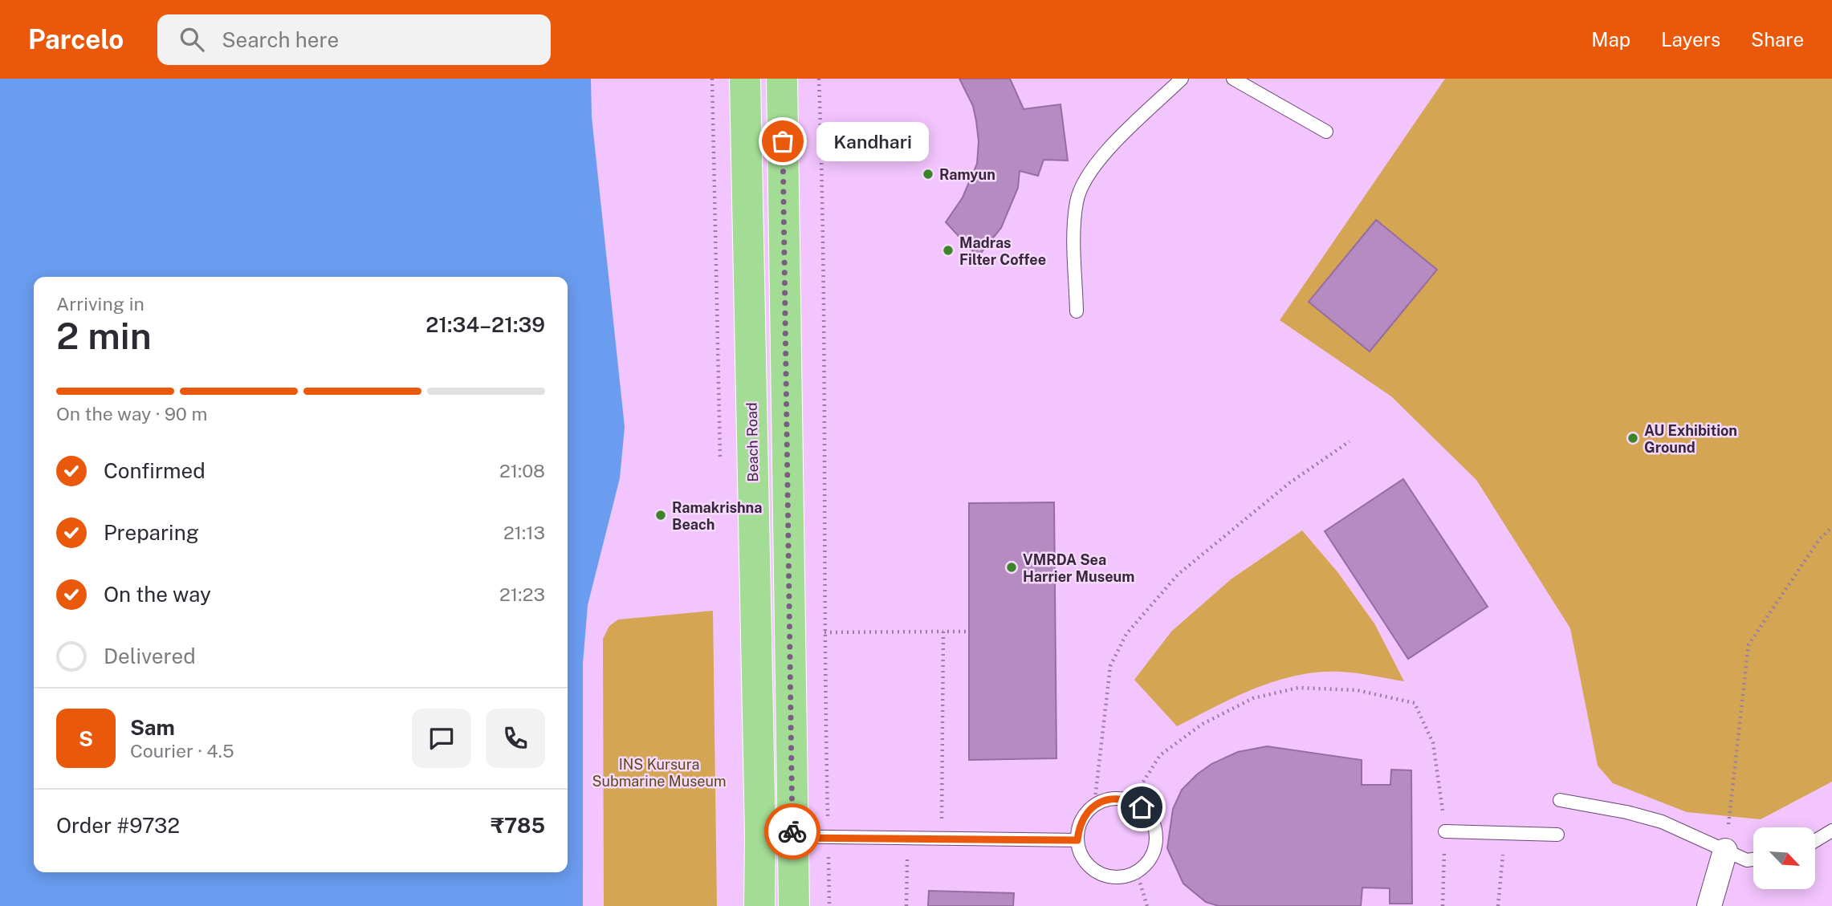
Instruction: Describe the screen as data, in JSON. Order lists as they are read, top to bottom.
{
  "streets": {
    "main road": ["Beach Road"]
  },
  "parks": ["INS Kursura Submarine Museum"],
  "places": [
    "Kandhari",
    "Ramyun",
    "Madras Filter Coffee",
    "AU Exhibition Ground",
    "Ramakrishna Beach",
    "VMRDA Sea Harrier Museum"
  ],
  "north": "bottom right",
  "page": {
    "header": "Parcelo",
    "search": "Search here",
    "nav": ["Map", "Layers", "Share"],
    "bubble": "Kandhari",
    "heading": ["2 min", "Arriving in", "21:34–21:39"],
    "panel": [
      "Sam",
      "Courier · 4.5",
      "Order #9732",
      "₹785"
    ],
    "bar": "On the way · 90 m",
    "list": [
      ["Confirmed", "21:08"],
      ["Preparing", "21:13"],
      ["On the way", "21:23"],
      "Delivered"
    ],
    "round": "S"
  }
}
